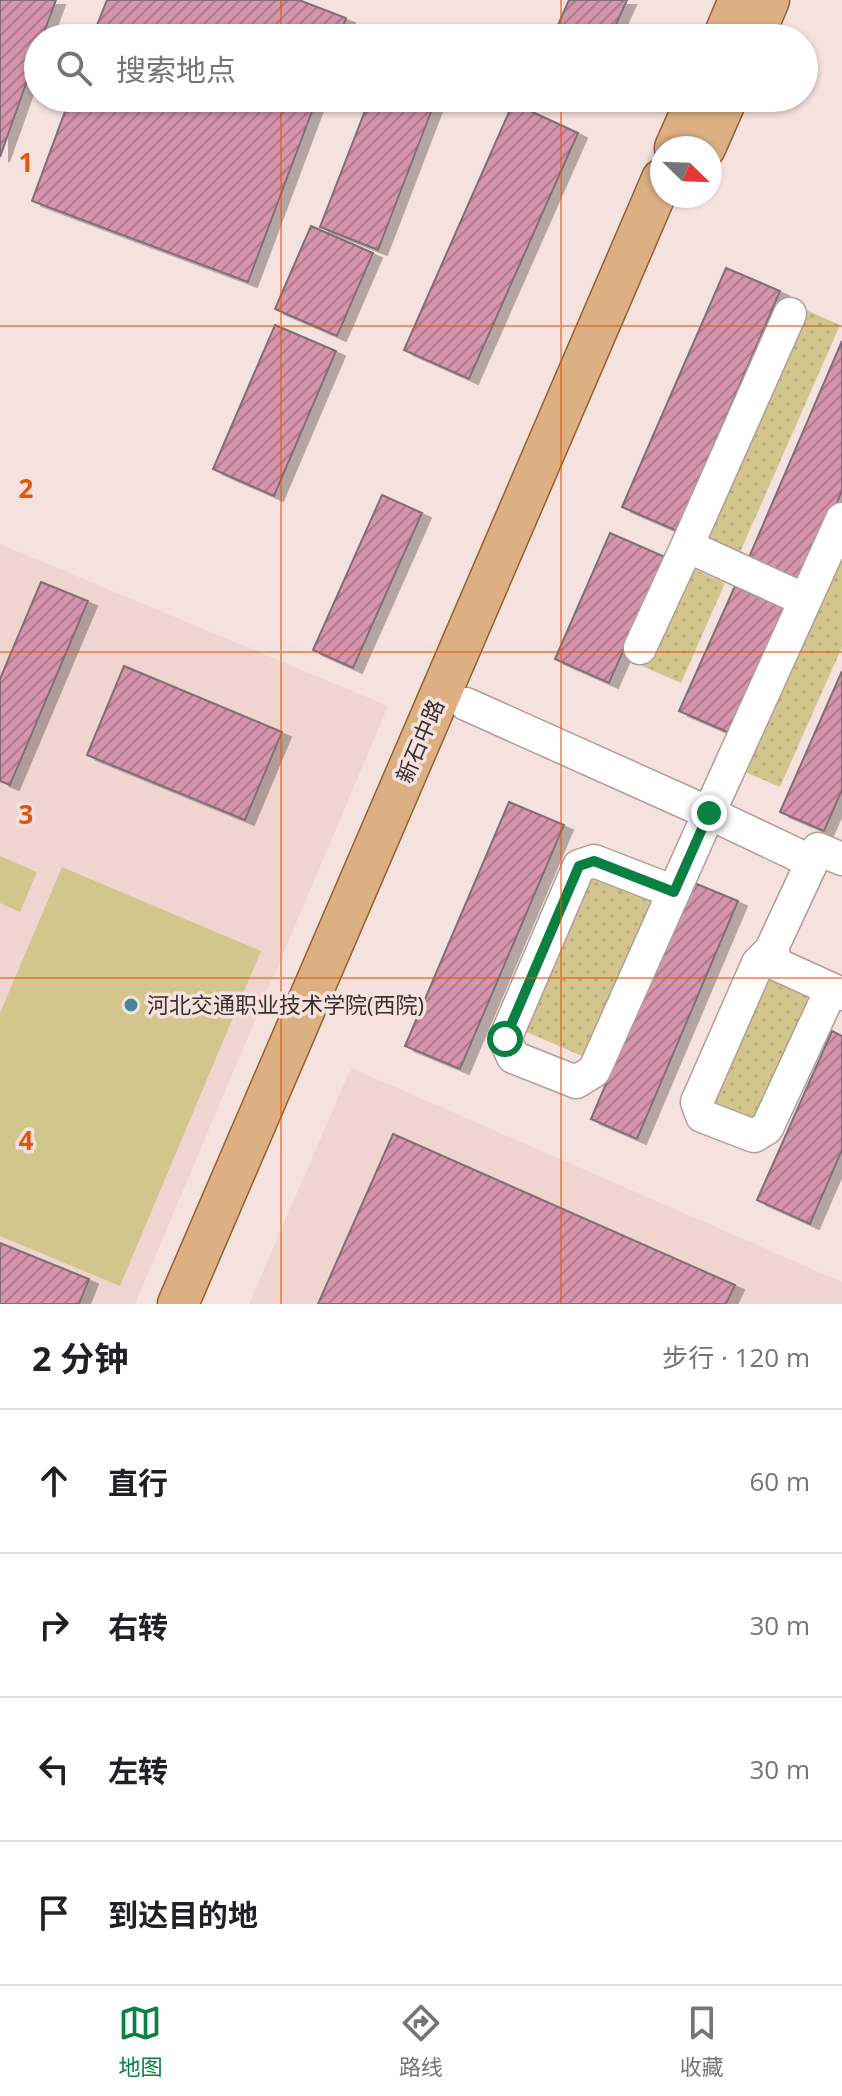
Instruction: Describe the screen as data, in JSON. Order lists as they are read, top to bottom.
{
  "streets": {
    "main road": ["新石中路"]
  },
  "places": ["河北交通职业技术学院(西院)"],
  "north": "bottom right",
  "page": {
    "search": "搜索地点",
    "heading": ["2 分钟", "步行 · 120 m"],
    "list": [
      ["直行", "60 m"],
      ["右转", "30 m"],
      ["左转", "30 m"],
      "到达目的地"
    ],
    "nav": ["地图", "路线", "收藏"]
  },
  "grid": {
    "rows": [
      "1",
      "2",
      "3",
      "4"
    ]
  }
}
